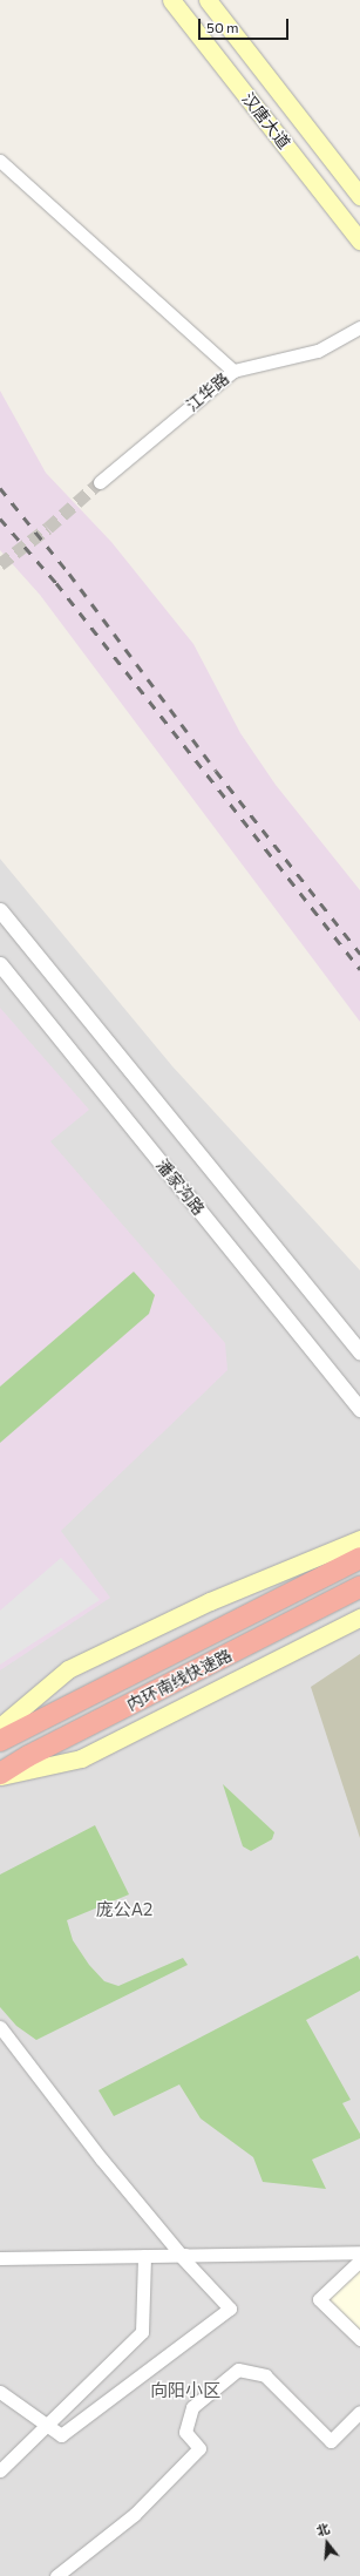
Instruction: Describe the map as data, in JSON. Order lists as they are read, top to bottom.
{
  "streets": {
    "highway": ["内环南线快速路"],
    "main road": ["汉唐大道"],
    "street": ["江华路", "潘家沟路"]
  },
  "districts": ["庞公A2", "向阳小区"],
  "scale_bar": "50 m",
  "north": "top"
}
